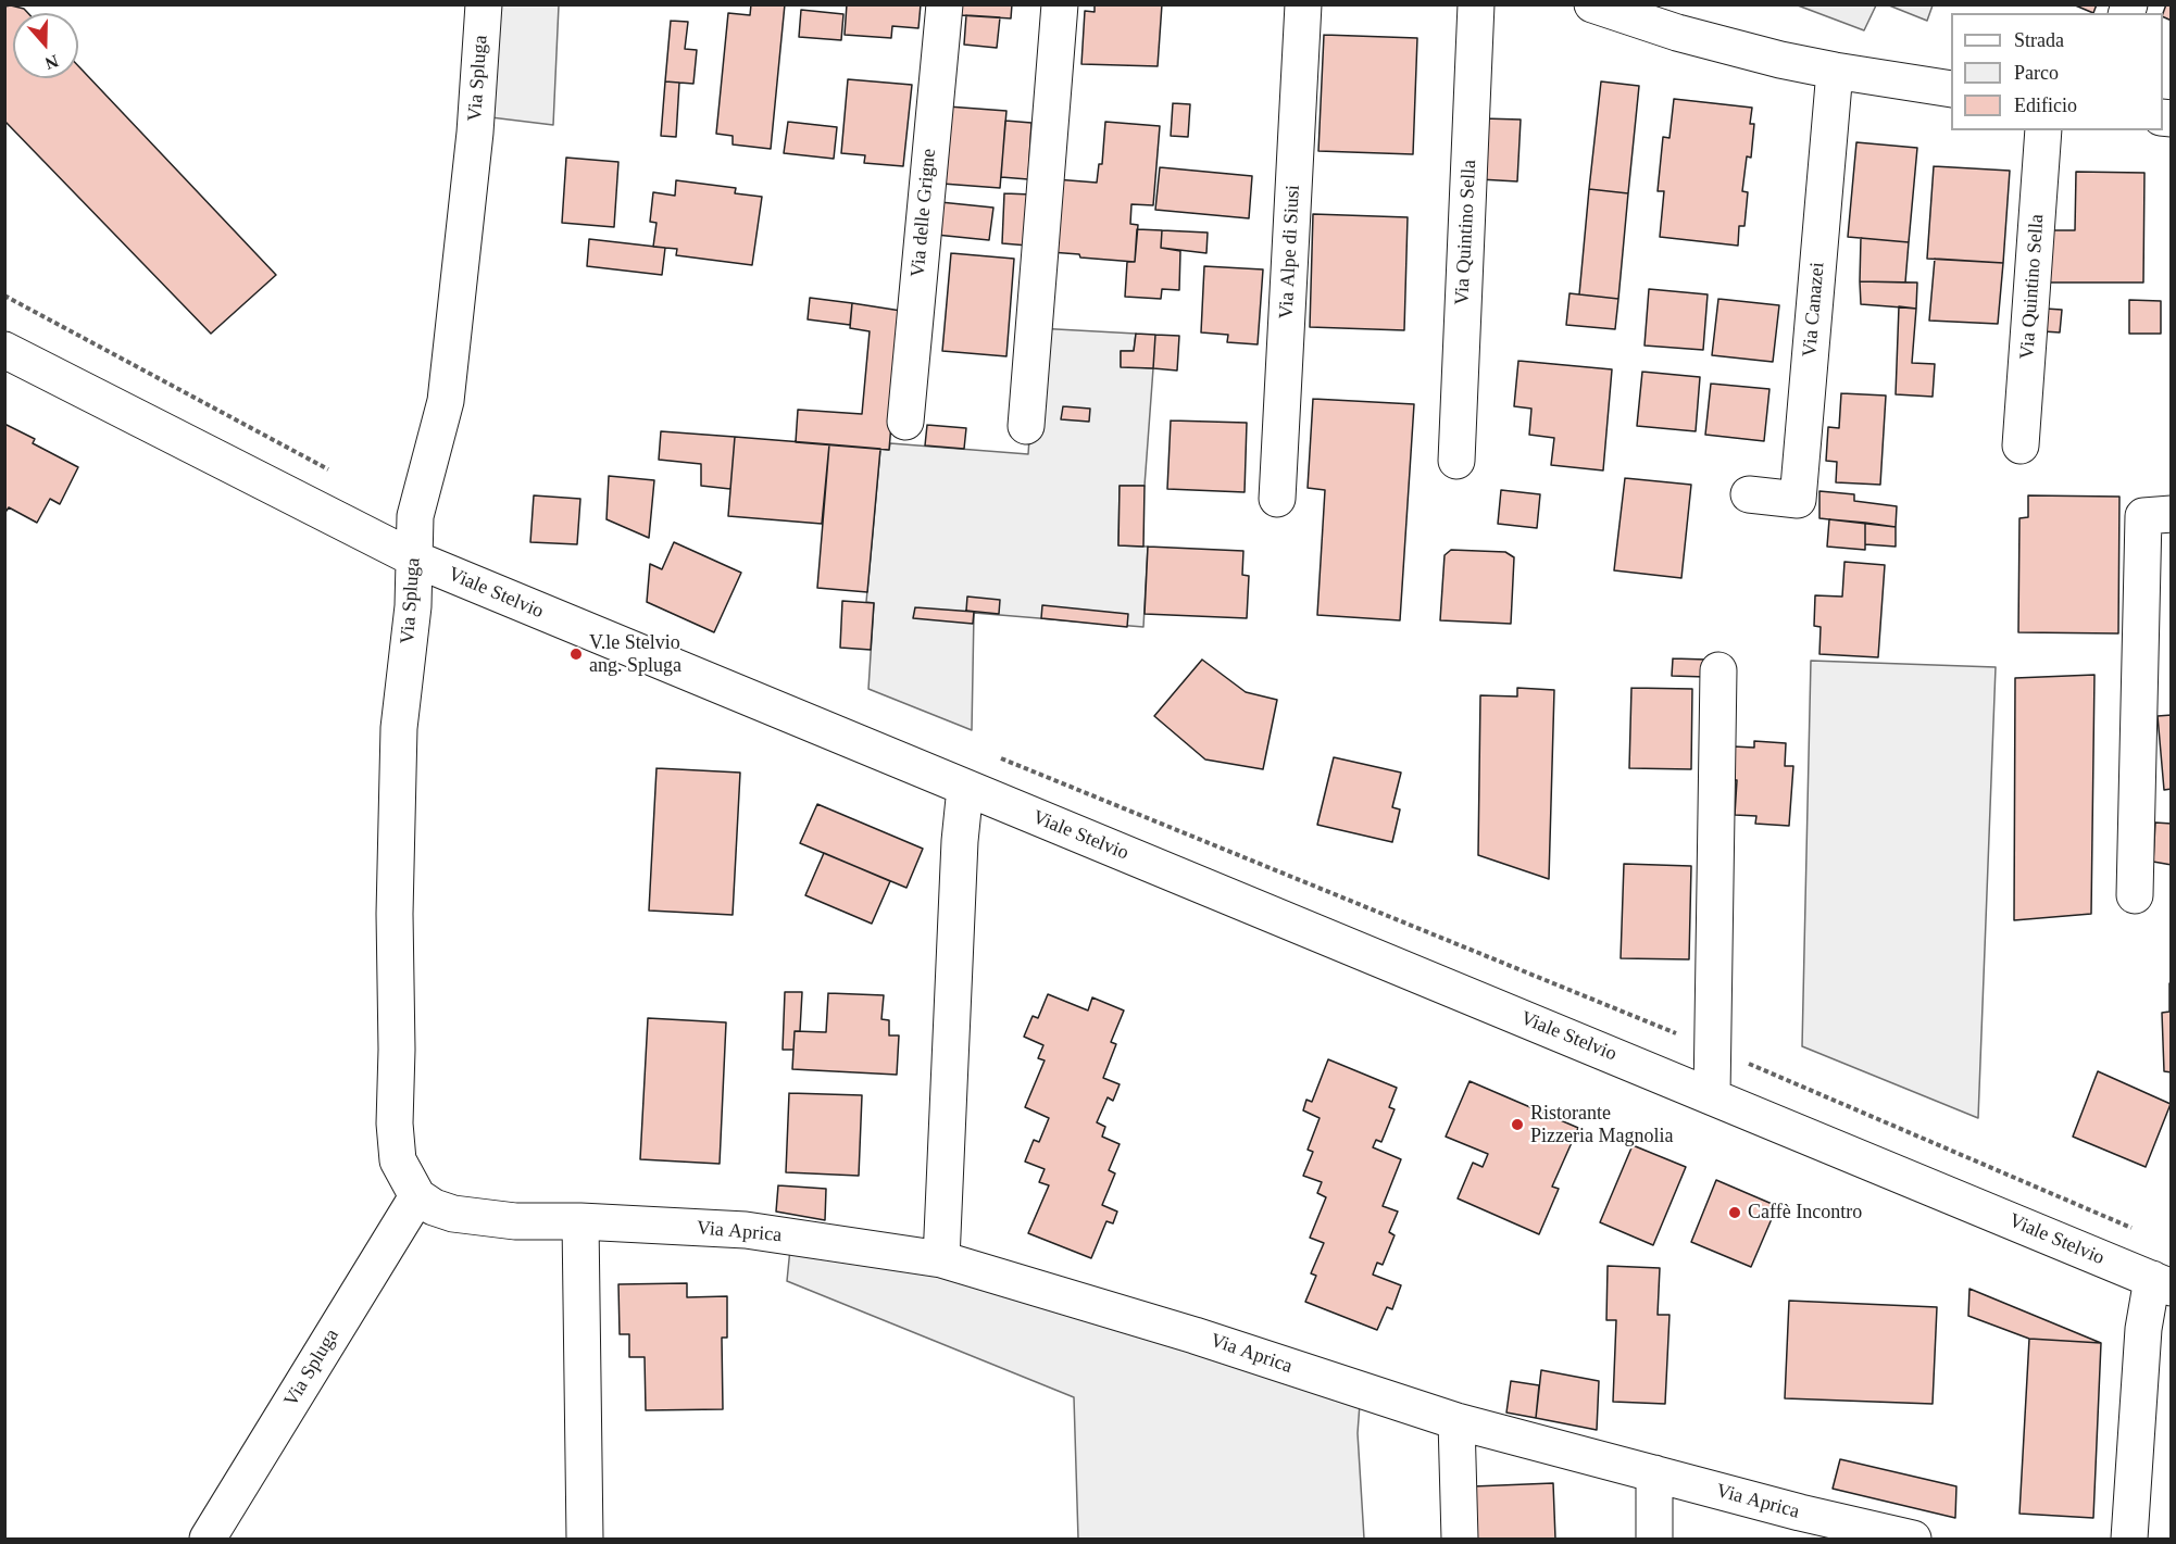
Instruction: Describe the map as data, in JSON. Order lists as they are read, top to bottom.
{
  "streets": {
    "street": [
      "Via Spluga",
      "Via delle Grigne",
      "Via Quintino Sella",
      "Via Alpe di Siusi",
      "Via Canazei",
      "Viale Stelvio",
      "Via Aprica"
    ]
  },
  "crossings": [
    ["Via Spluga", "Viale Stelvio"]
  ],
  "places": ["V.le Stelvio ang. Spluga", "Ristorante Pizzeria Magnolia", "Caffè Incontro"],
  "legend": ["Strada", "Parco", "Edificio"],
  "north": "bottom"
}
